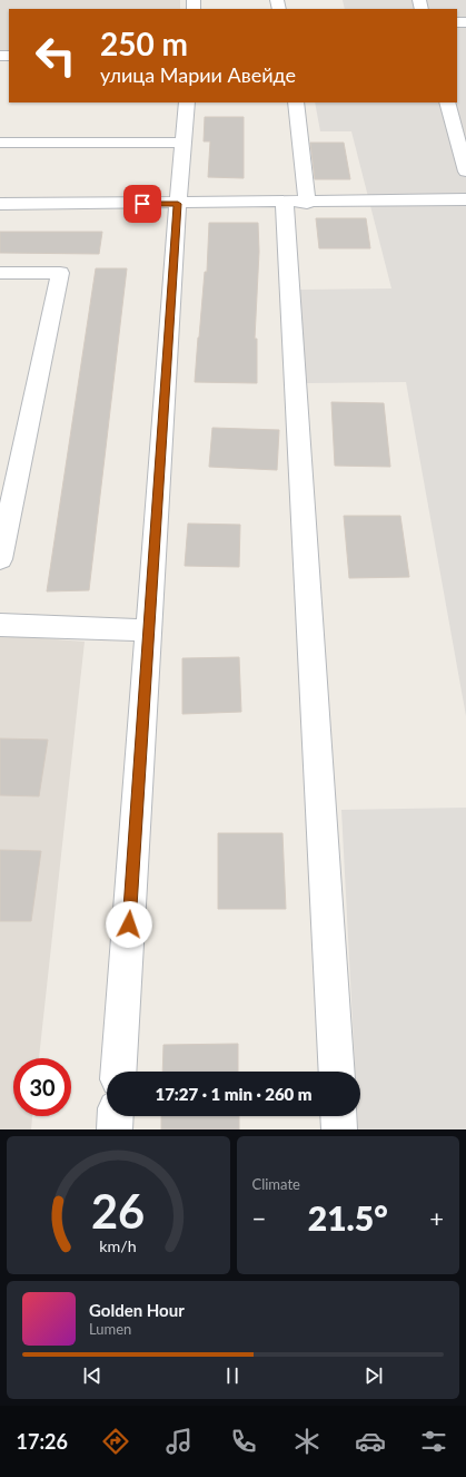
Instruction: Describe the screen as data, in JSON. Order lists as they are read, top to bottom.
{
  "page": {
    "turn": ["250 m", "улица Марии Авейде"],
    "limit": "30",
    "trip": "17:27 · 1 min · 260 m",
    "tile": "Climate",
    "heat": ["−", "21.5°", "+"],
    "song": ["Golden Hour", "Lumen"],
    "tabs": "17:26",
    "gauge": ["26", "km/h"]
  }
}
